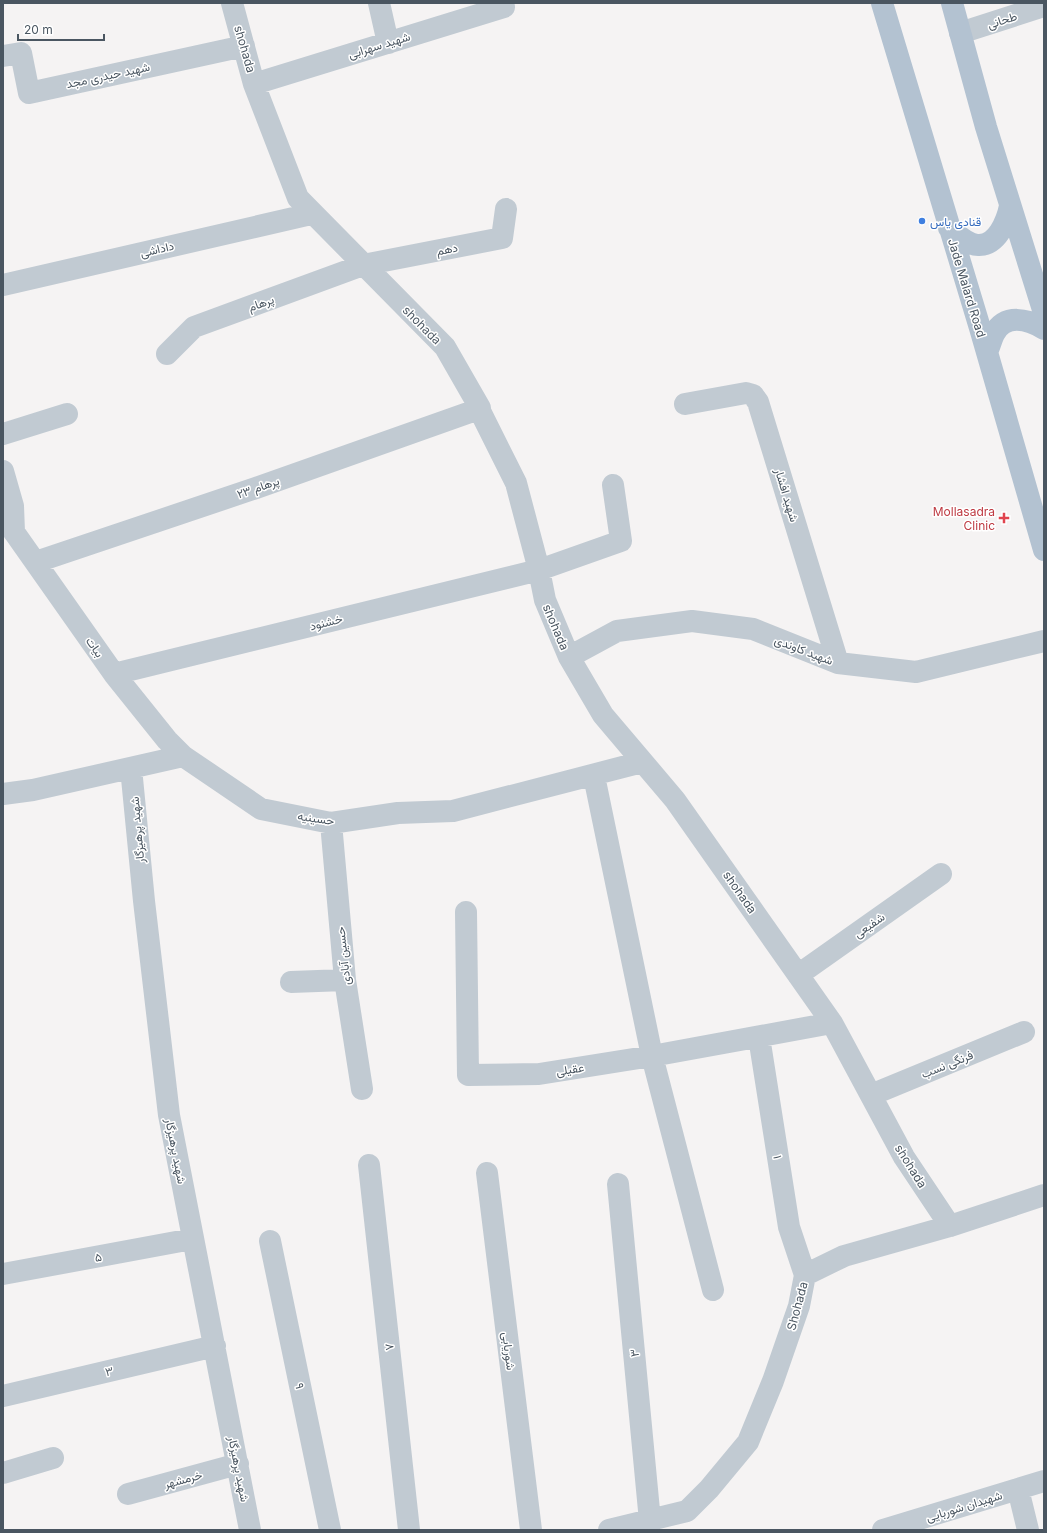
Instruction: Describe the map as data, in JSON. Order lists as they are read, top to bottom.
{
  "streets": {
    "main road": ["Jade Malard Road"],
    "street": [
      "طحانی",
      "شهید سهرابی",
      "shohada",
      "شهید حیدری مجد",
      "داداشی",
      "دهم",
      "پرهام",
      "پرهام ۲۳",
      "شهید افشار",
      "خشنود",
      "بیات",
      "شهید کاوندی",
      "حسینیه",
      "شهید پرهیزگار",
      "شفیعی",
      "حسین آبادی",
      "فرنگی نسب",
      "عقیلی",
      "۱",
      "۵",
      "Shohada",
      "۷",
      "شوریابی",
      "۳",
      "۹",
      "خرمشهر",
      "شهیدان شوربایی"
    ]
  },
  "crossings": [
    ["شهید سهرابی", "shohada"],
    ["shohada", "شهید حیدری مجد"],
    ["shohada", "داداشی"],
    ["shohada", "دهم"],
    ["shohada", "پرهام"],
    ["shohada", "پرهام ۲۳"],
    ["shohada", "خشنود"],
    ["shohada", "شهید کاوندی"],
    ["shohada", "حسینیه"],
    ["shohada", "شفیعی"],
    ["shohada", "فرنگی نسب"],
    ["shohada", "عقیلی"],
    ["shohada", "Shohada"],
    ["دهم", "پرهام"],
    ["پرهام ۲۳", "بیات"],
    ["شهید افشار", "شهید کاوندی"],
    ["خشنود", "بیات"],
    ["بیات", "حسینیه"],
    ["حسینیه", "حسین آبادی"],
    ["شهید پرهیزگار", "۵"],
    ["شهید پرهیزگار", "۳"],
    ["شهید پرهیزگار", "خرمشهر"],
    ["عقیلی", "۱"],
    ["۱", "Shohada"],
    ["Shohada", "۳"]
  ],
  "places": {
    "other": ["قنادی یاس"],
    "health": ["Mollasadra Clinic"]
  },
  "scale_bar": "20 m"
}
